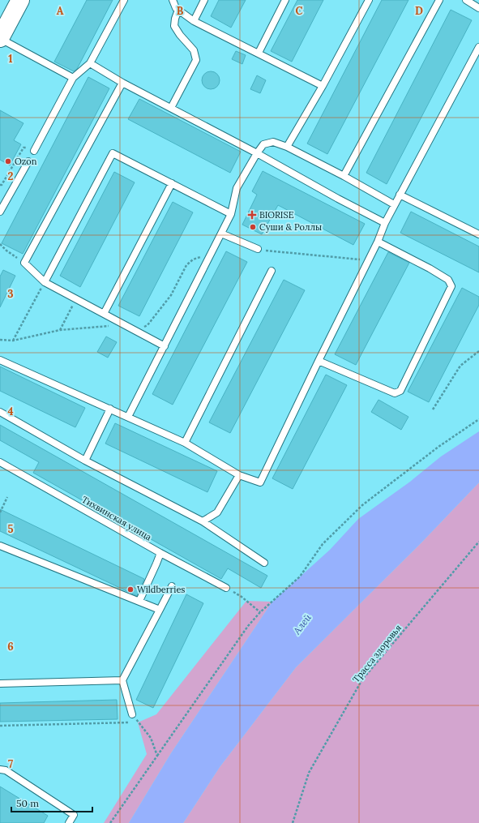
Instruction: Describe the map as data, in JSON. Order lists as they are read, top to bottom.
{
  "streets": {
    "lane": ["Тихвинская улица"],
    "path": ["Трасса здоровья"]
  },
  "water": ["Алей"],
  "places": {
    "other": ["Ozon", "Суши & Роллы", "Wildberries"],
    "health": ["BIORISE"]
  },
  "scale_bar": "50 m",
  "grid": {
    "columns": [
      "A",
      "B",
      "C",
      "D"
    ],
    "rows": [
      "1",
      "2",
      "3",
      "4",
      "5",
      "6",
      "7"
    ]
  }
}
